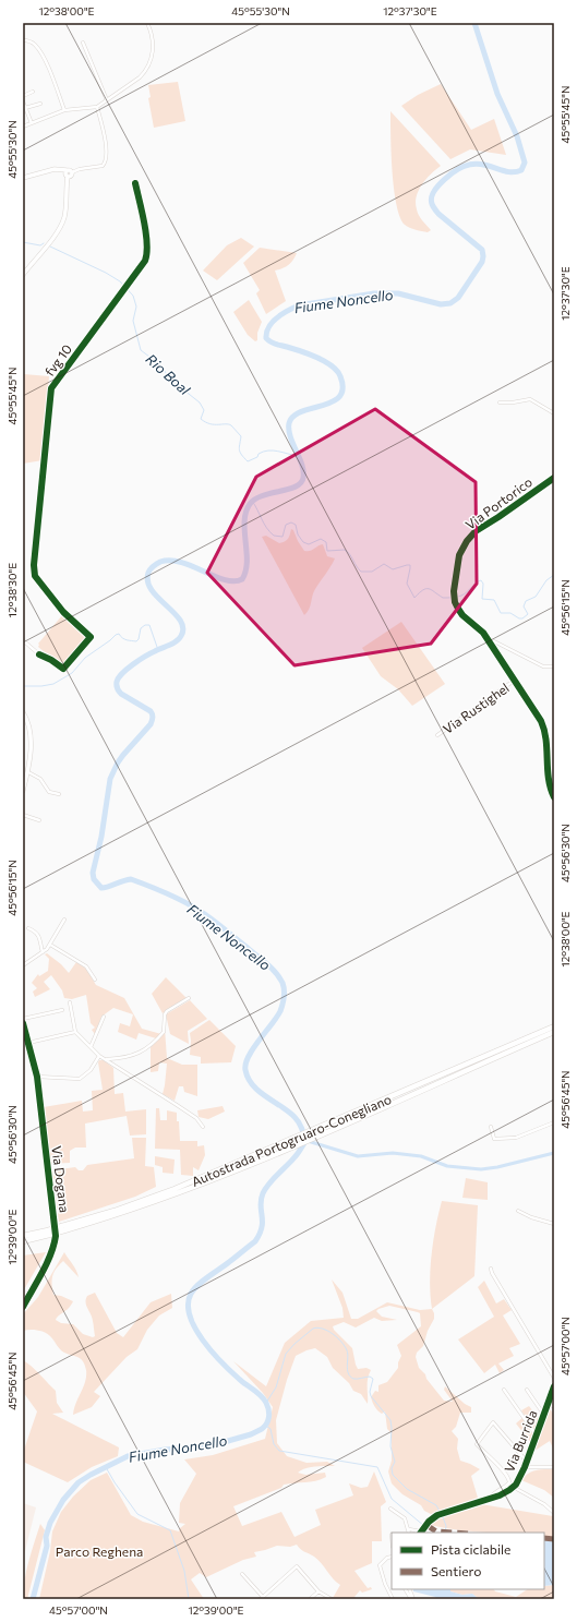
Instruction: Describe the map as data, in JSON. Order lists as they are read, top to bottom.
{
  "streets": {
    "highway": ["Autostrada Portogruaro-Conegliano"],
    "street": [
      "Via Portorico",
      "Via Rustighel",
      "Via Dogana",
      "Via Burrida"
    ],
    "cycle path": ["fvg 10"]
  },
  "crossings": [
    ["Via Portorico", "Via Rustighel"]
  ],
  "water": ["Fiume Noncello", "Rio Boal"],
  "parks": ["Parco Reghena"],
  "legend": ["Pista ciclabile", "Sentiero"],
  "coordinates": [
    "12°38'00\"E",
    "45°55'30\"N",
    "12°37'30\"E",
    "45°55'45\"N",
    "12°38'30\"E",
    "45°56'15\"N",
    "45°56'30\"N",
    "45°56'45\"N",
    "12°39'00\"E",
    "45°57'00\"N"
  ]
}
